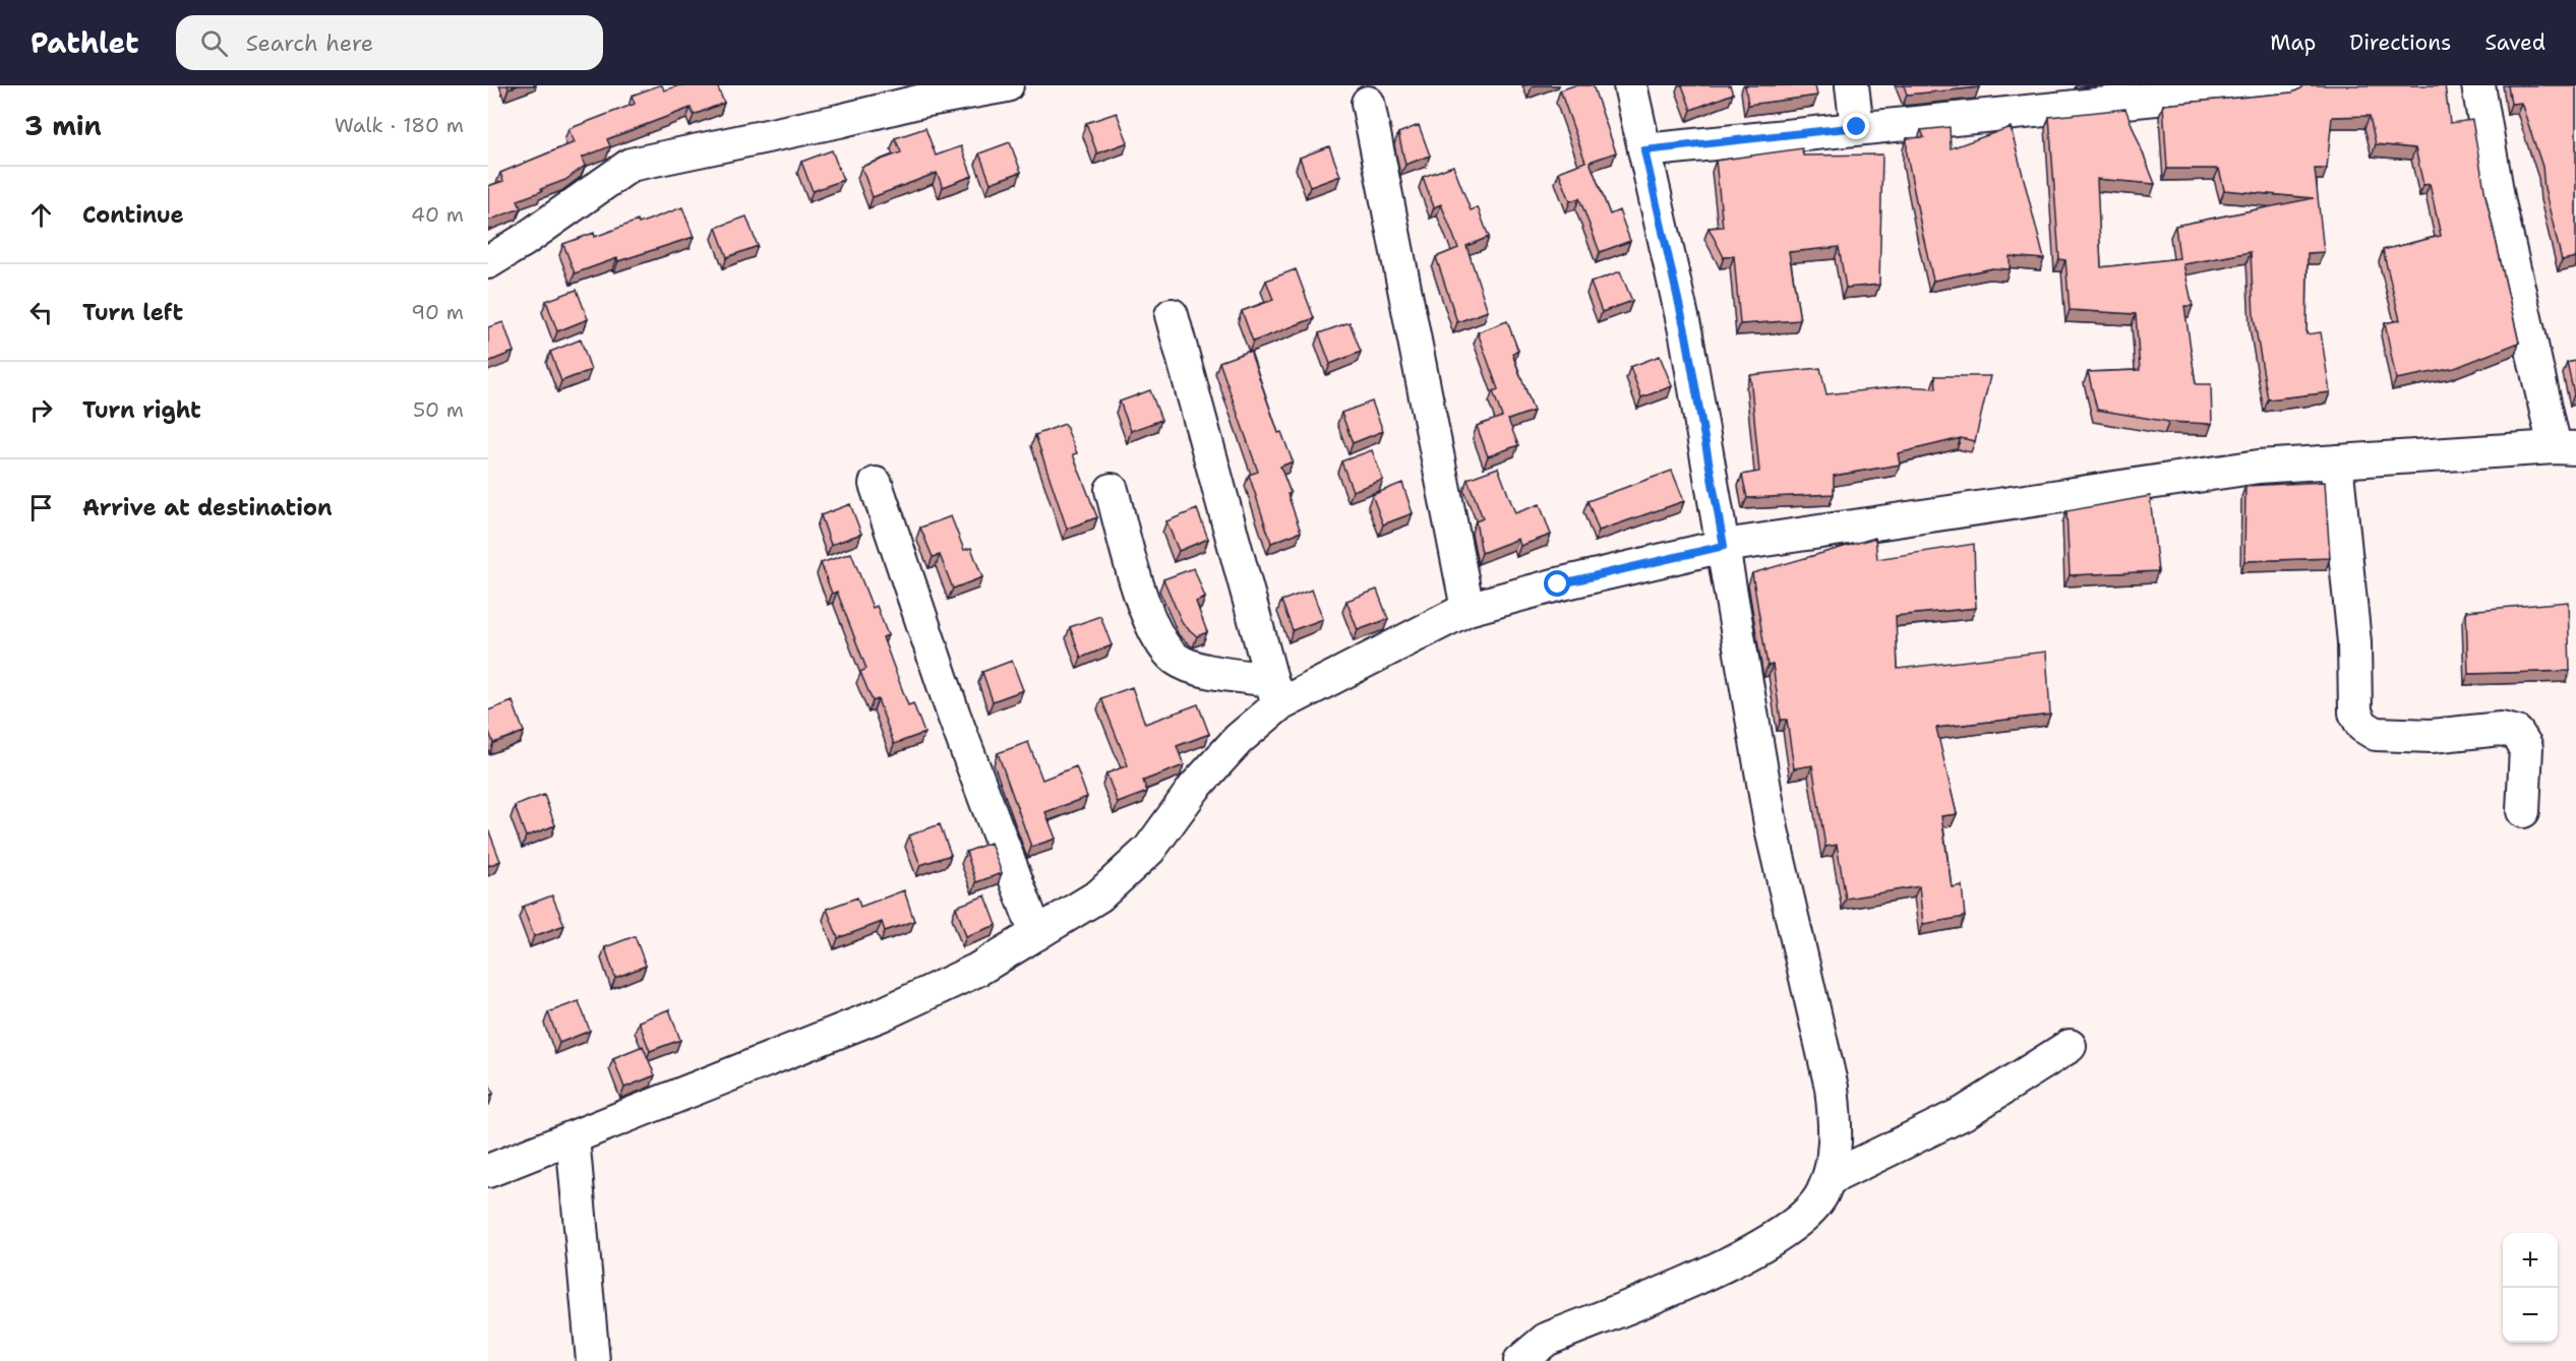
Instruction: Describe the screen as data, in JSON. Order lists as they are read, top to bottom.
{
  "page": {
    "header": "Pathlet",
    "search": "Search here",
    "nav": ["Map", "Directions", "Saved"],
    "heading": ["3 min", "Walk · 180 m"],
    "list": [
      ["Continue", "40 m"],
      ["Turn left", "90 m"],
      ["Turn right", "50 m"],
      "Arrive at destination"
    ],
    "map_buttons": ["+", "−"]
  }
}
